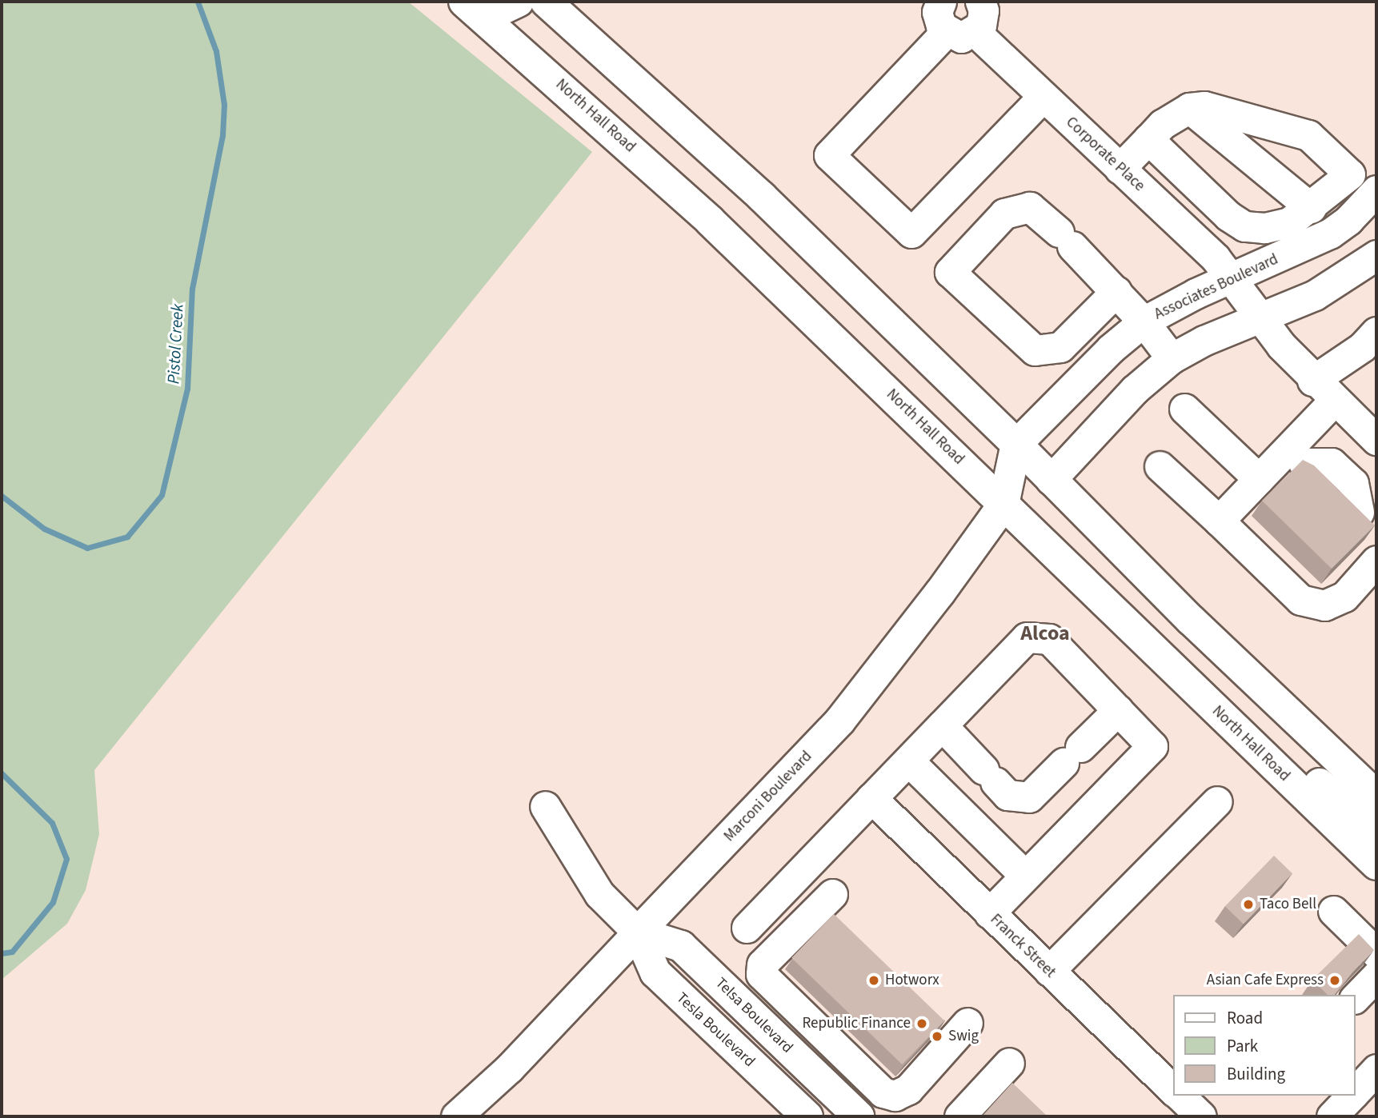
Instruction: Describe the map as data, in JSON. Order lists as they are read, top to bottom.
{
  "streets": {
    "main road": [
      "North Hall Road",
      "Marconi Boulevard",
      "Telsa Boulevard",
      "Tesla Boulevard"
    ],
    "street": ["Corporate Place", "Associates Boulevard", "Franck Street"]
  },
  "crossings": [
    ["North Hall Road", "Marconi Boulevard"],
    ["Corporate Place", "Associates Boulevard"],
    ["Associates Boulevard", "Marconi Boulevard"],
    ["Marconi Boulevard", "Telsa Boulevard"],
    ["Marconi Boulevard", "Tesla Boulevard"],
    ["Telsa Boulevard", "Tesla Boulevard"]
  ],
  "districts": ["Alcoa"],
  "water": ["Pistol Creek"],
  "places": [
    "Taco Bell",
    "Hotworx",
    "Asian Cafe Express",
    "Republic Finance",
    "Swig"
  ],
  "legend": ["Road", "Park", "Building"]
}
